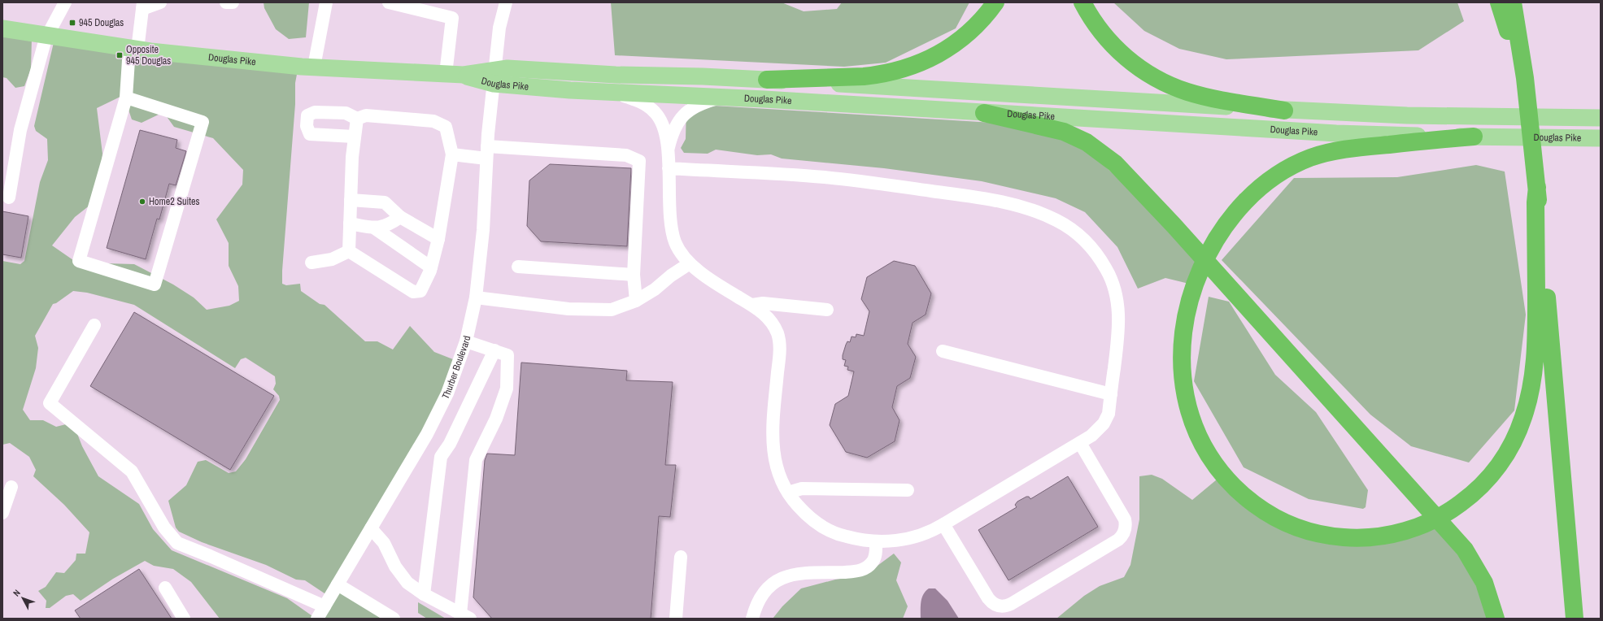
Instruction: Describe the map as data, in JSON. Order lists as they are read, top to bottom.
{
  "streets": {
    "main road": ["Douglas Pike"],
    "street": ["Thurber Boulevard"]
  },
  "crossings": [
    ["Douglas Pike", "Thurber Boulevard"]
  ],
  "places": {
    "transit": ["945 Douglas", "Opposite 945 Douglas"],
    "other": ["Home2 Suites"]
  },
  "north": "top left"
}
